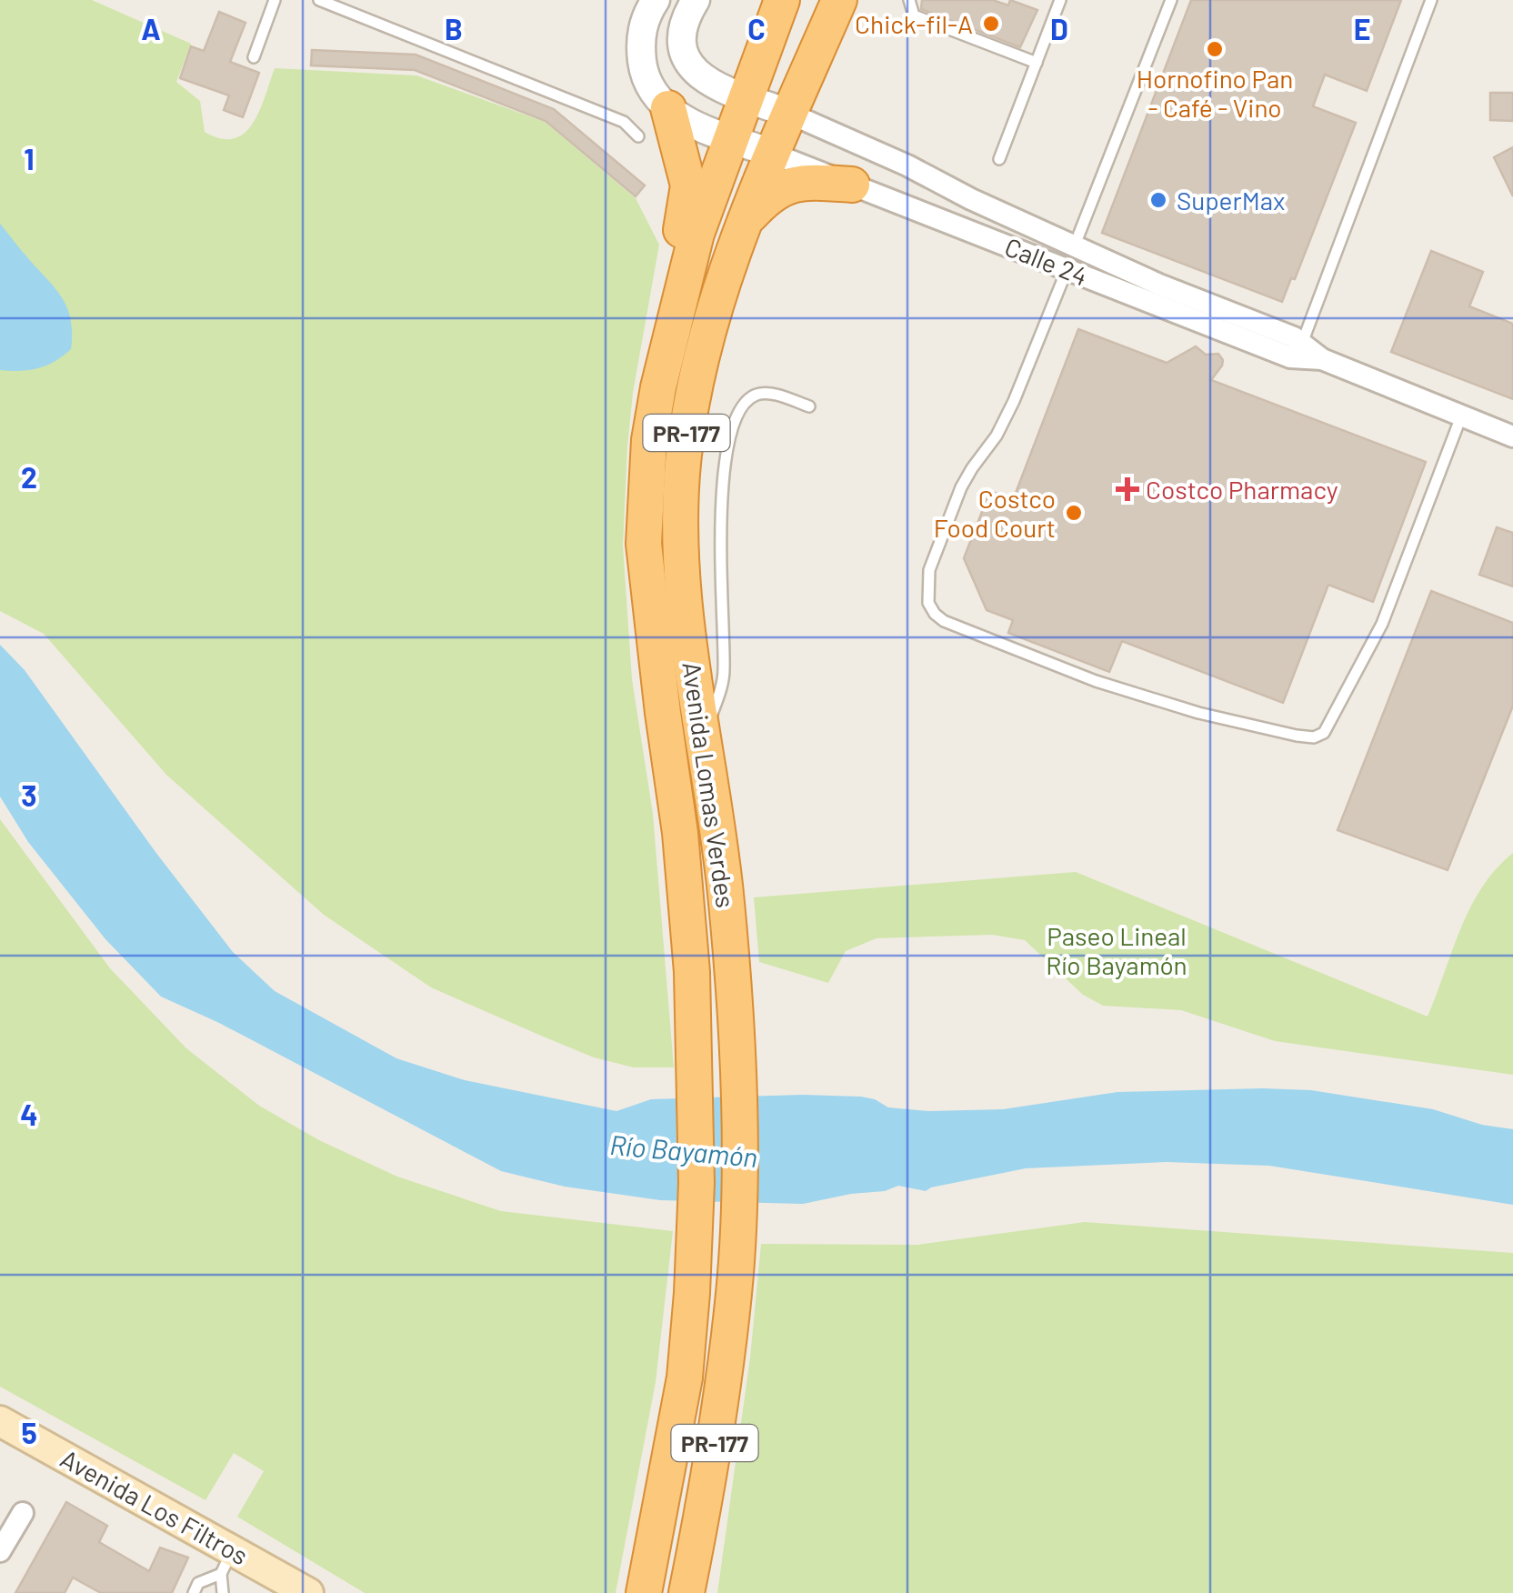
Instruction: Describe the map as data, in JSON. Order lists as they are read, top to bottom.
{
  "streets": {
    "highway": ["PR-177", "Avenida Lomas Verdes"],
    "main road": ["Avenida Los Filtros"],
    "street": ["Calle 24"]
  },
  "crossings": [
    ["Calle 24", "Avenida Lomas Verdes"]
  ],
  "water": ["Río Bayamón"],
  "parks": ["Paseo Lineal Río Bayamón"],
  "places": {
    "other": [
      "Chick-fil-A",
      "Hornofino Pan - Café - Vino",
      "SuperMax",
      "Costco Food Court"
    ],
    "health": ["Costco Pharmacy"]
  },
  "grid": {
    "columns": [
      "A",
      "B",
      "C",
      "D",
      "E"
    ],
    "rows": [
      "1",
      "2",
      "3",
      "4",
      "5"
    ]
  }
}
